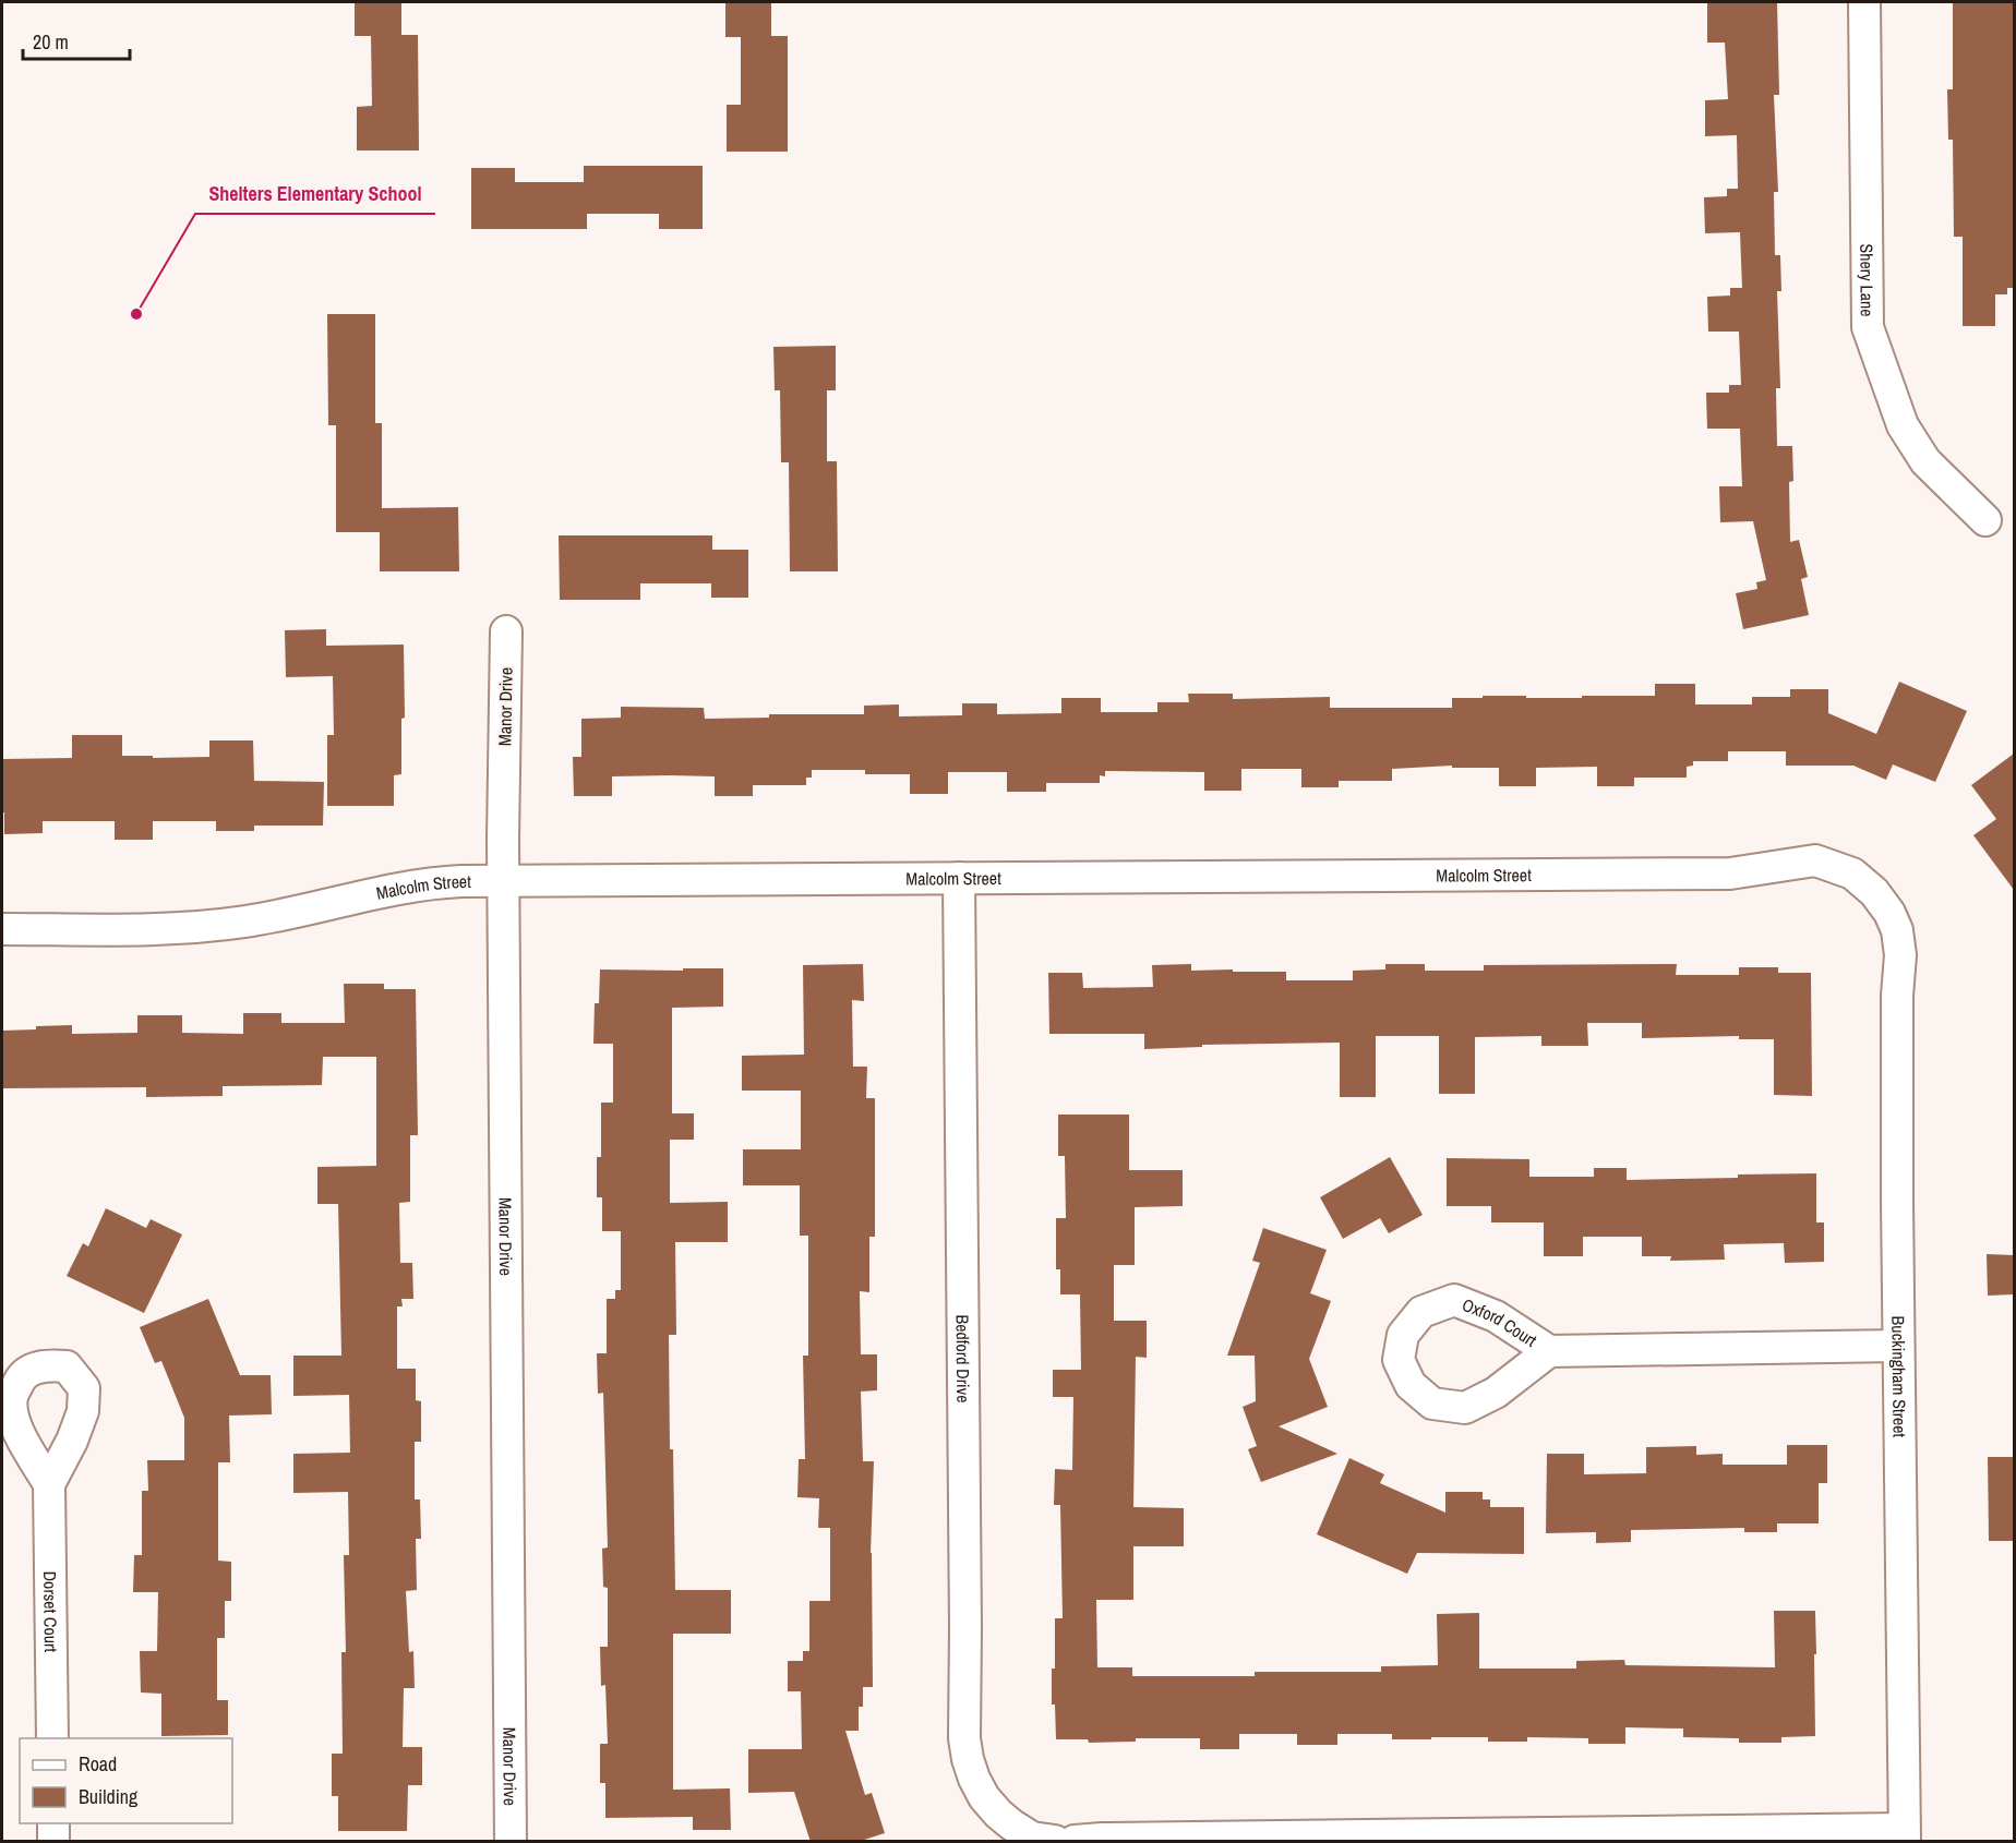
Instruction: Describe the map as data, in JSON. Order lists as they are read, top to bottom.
{
  "streets": {
    "street": [
      "Shery Lane",
      "Manor Drive",
      "Malcolm Street",
      "Oxford Court",
      "Bedford Drive",
      "Buckingham Street",
      "Dorset Court"
    ]
  },
  "crossings": [
    ["Manor Drive", "Malcolm Street"],
    ["Malcolm Street", "Bedford Drive"],
    ["Malcolm Street", "Buckingham Street"],
    ["Oxford Court", "Buckingham Street"]
  ],
  "places": ["Shelters Elementary School"],
  "legend": ["Road", "Building"],
  "scale_bar": "20 m"
}
